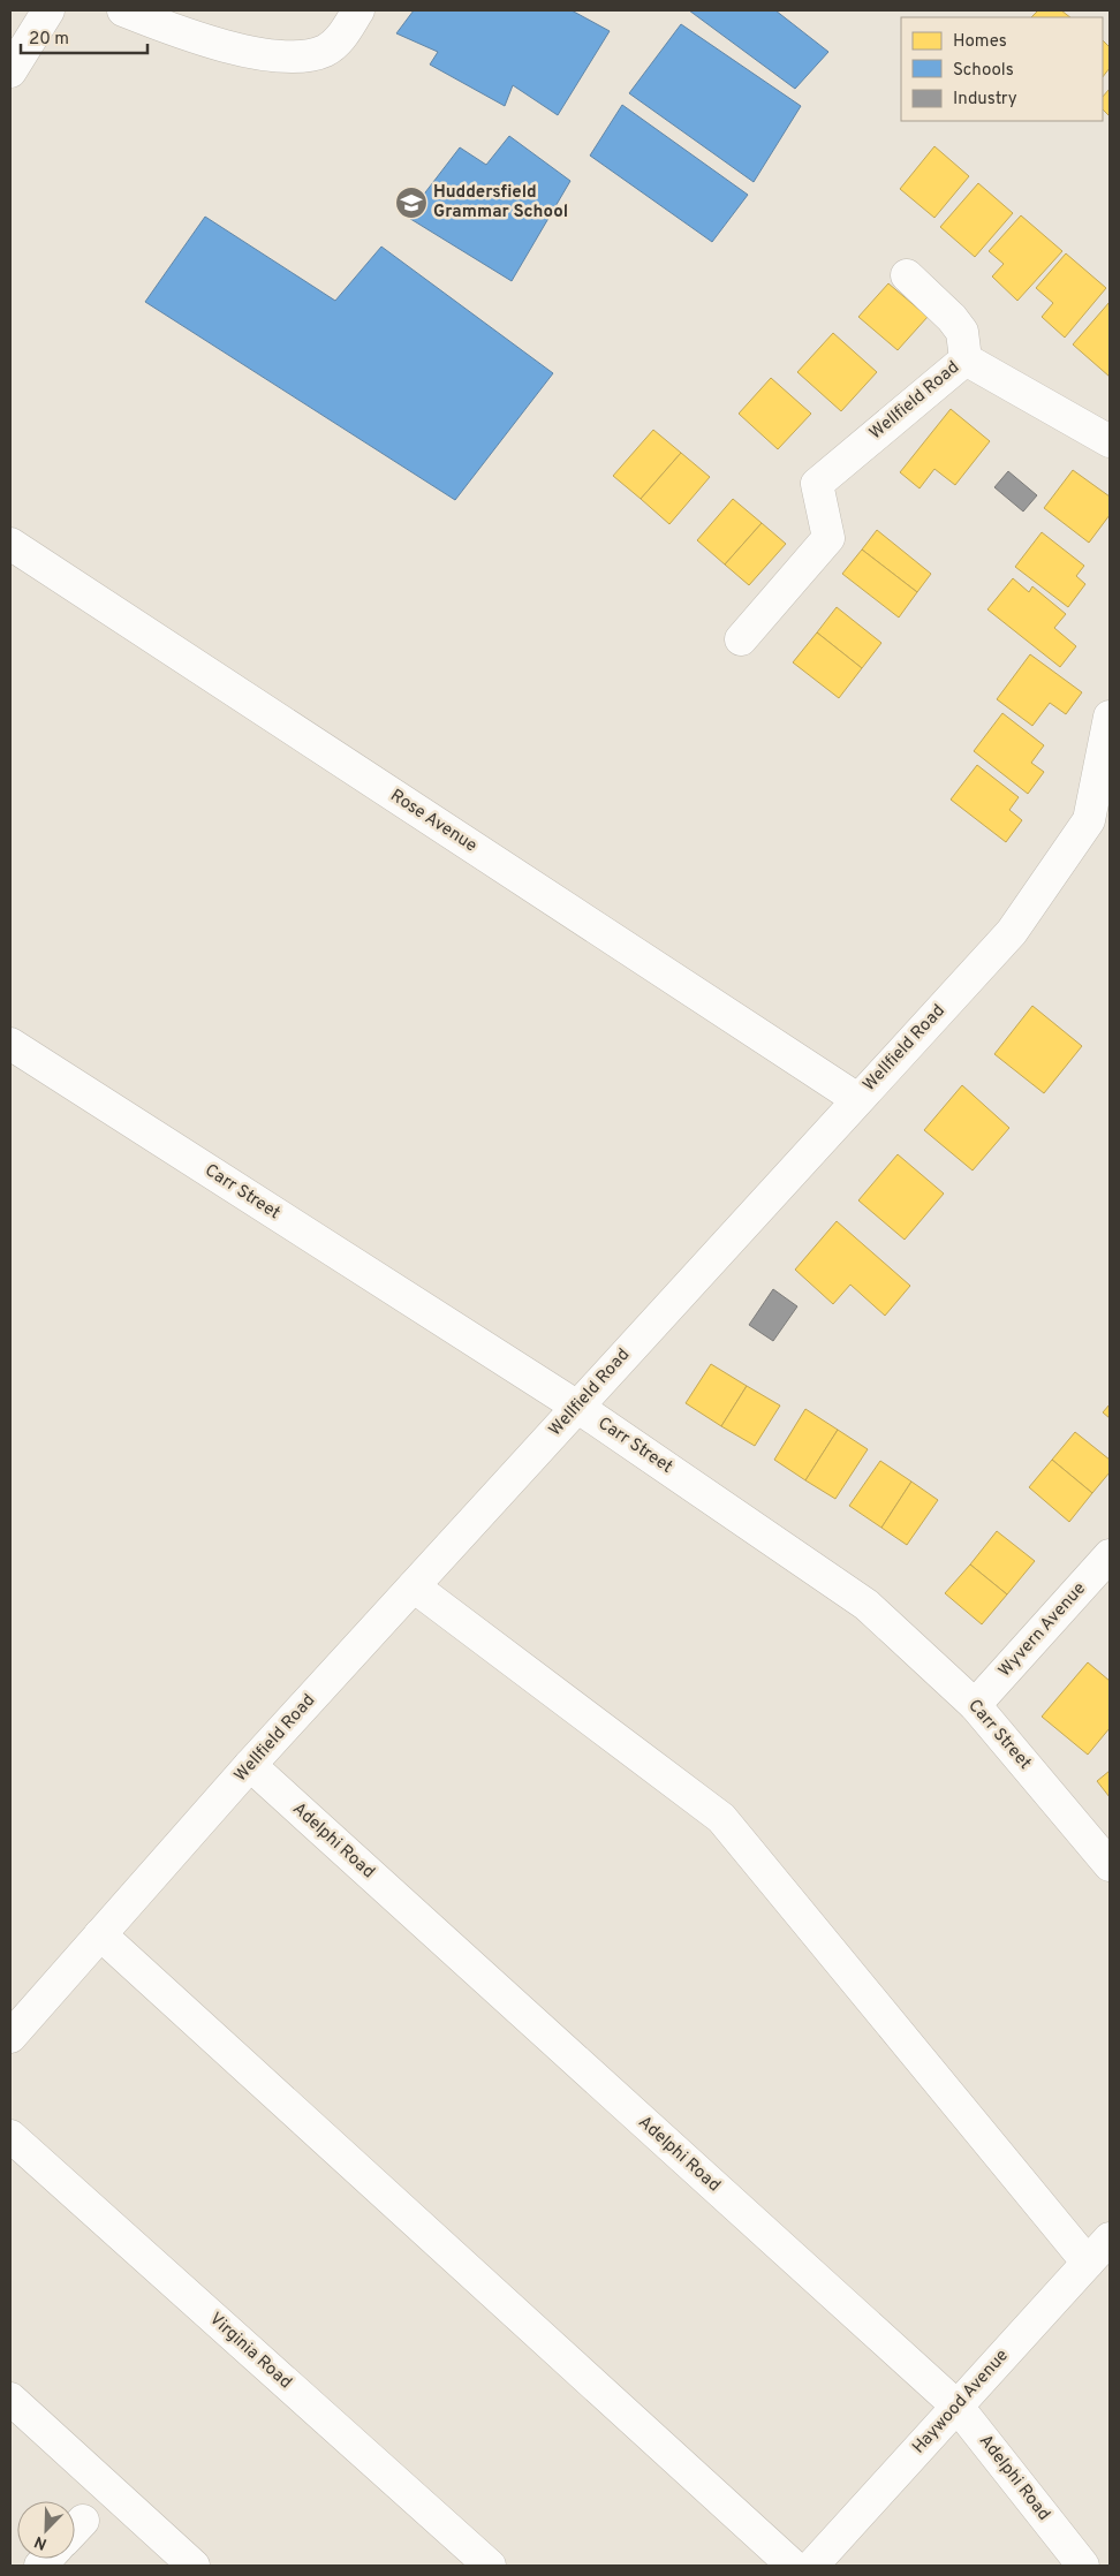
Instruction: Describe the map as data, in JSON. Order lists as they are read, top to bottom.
{
  "streets": {
    "street": [
      "Wellfield Road",
      "Rose Avenue",
      "Carr Street",
      "Wyvern Avenue",
      "Adelphi Road",
      "Virginia Road",
      "Haywood Avenue"
    ]
  },
  "crossings": [
    ["Wellfield Road", "Rose Avenue"],
    ["Wellfield Road", "Carr Street"],
    ["Wellfield Road", "Adelphi Road"],
    ["Carr Street", "Wyvern Avenue"],
    ["Adelphi Road", "Haywood Avenue"]
  ],
  "places": {
    "school or university": ["Huddersfield Grammar School"]
  },
  "legend": ["Homes", "Schools", "Industry"],
  "scale_bar": "20 m",
  "north": "bottom left"
}
